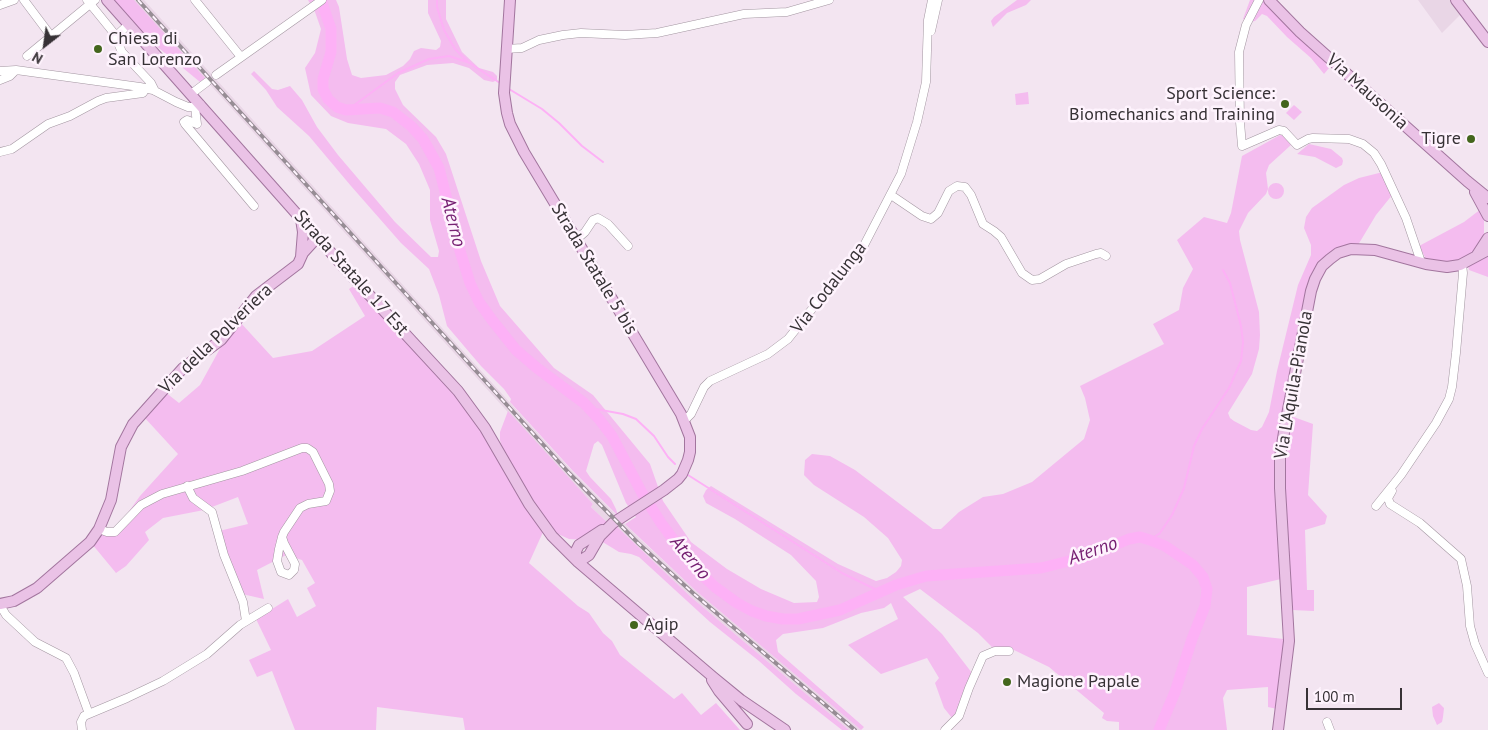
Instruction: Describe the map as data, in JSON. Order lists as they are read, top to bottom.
{
  "streets": {
    "main road": [
      "Via Mausonia",
      "Strada Statale 5 bis",
      "Strada Statale 17 Est",
      "Via della Polveriera",
      "Via L'Aquila-Pianola"
    ],
    "street": ["Via Codalunga"]
  },
  "crossings": [
    ["Strada Statale 5 bis", "Strada Statale 17 Est"],
    ["Strada Statale 5 bis", "Via Codalunga"],
    ["Strada Statale 17 Est", "Via della Polveriera"]
  ],
  "water": ["Aterno"],
  "places": [
    "Chiesa di San Lorenzo",
    "Sport Science: Biomechanics and Training",
    "Tigre",
    "Agip",
    "Magione Papale"
  ],
  "scale_bar": "100 m",
  "north": "bottom left"
}
